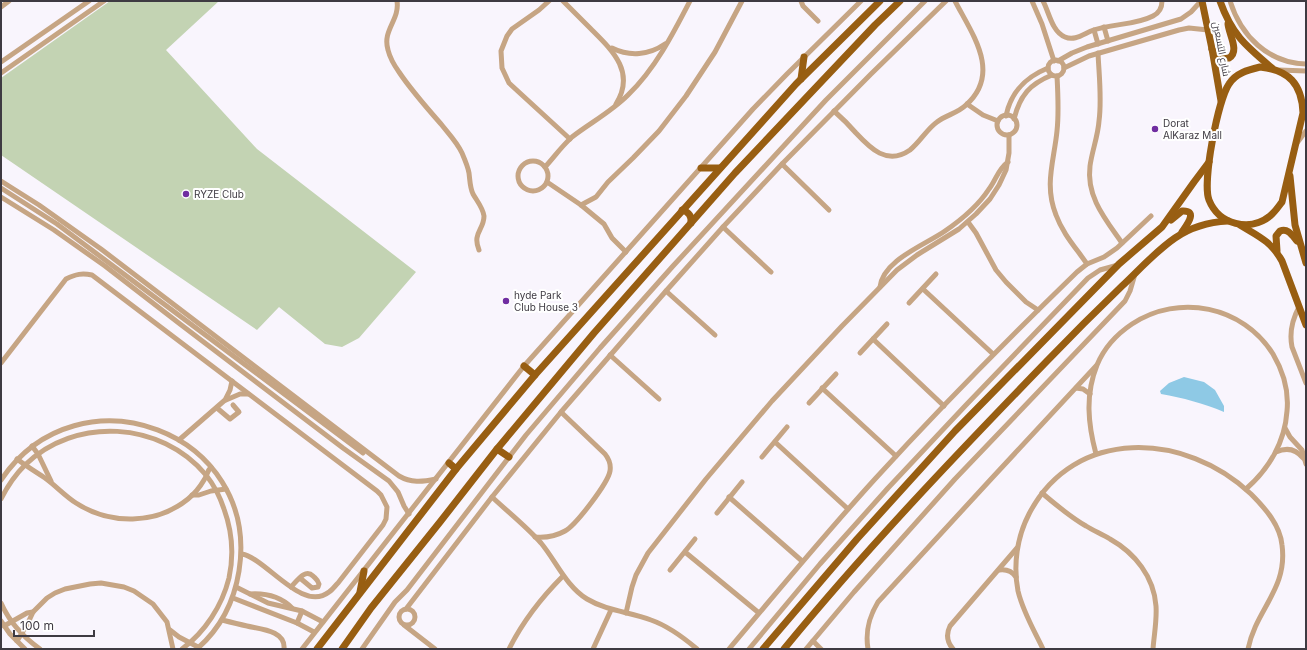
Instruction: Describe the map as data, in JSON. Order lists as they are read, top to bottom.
{
  "streets": {
    "main road": ["شارع التسعين"]
  },
  "places": ["Dorat AlKaraz Mall", "RYZE Club", "hyde Park Club House 3"],
  "scale_bar": "100 m"
}
